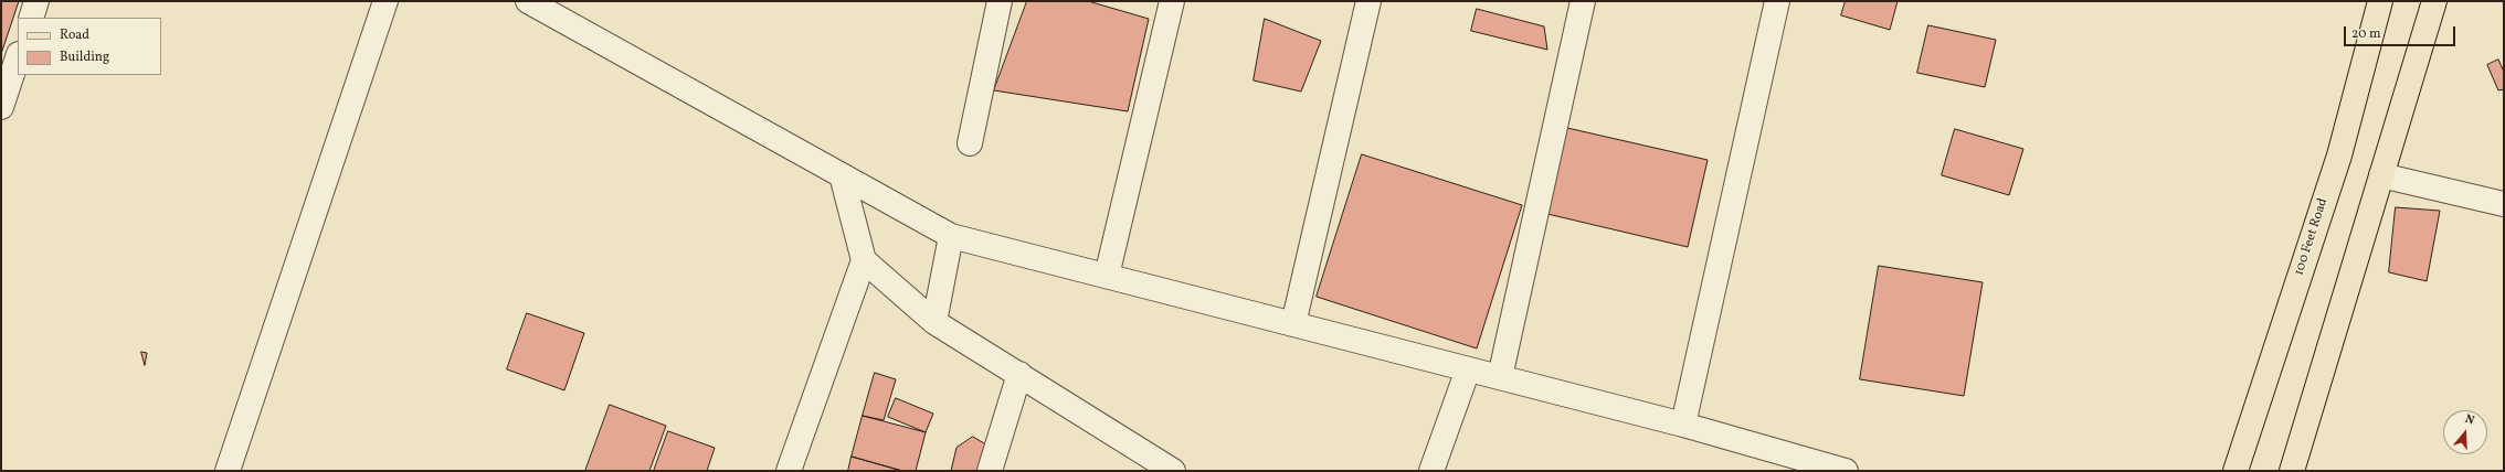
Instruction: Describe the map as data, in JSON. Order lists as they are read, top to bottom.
{
  "streets": {
    "main road": ["100 Feet Road"]
  },
  "legend": ["Road", "Building"],
  "scale_bar": "20 m",
  "north": "top"
}
